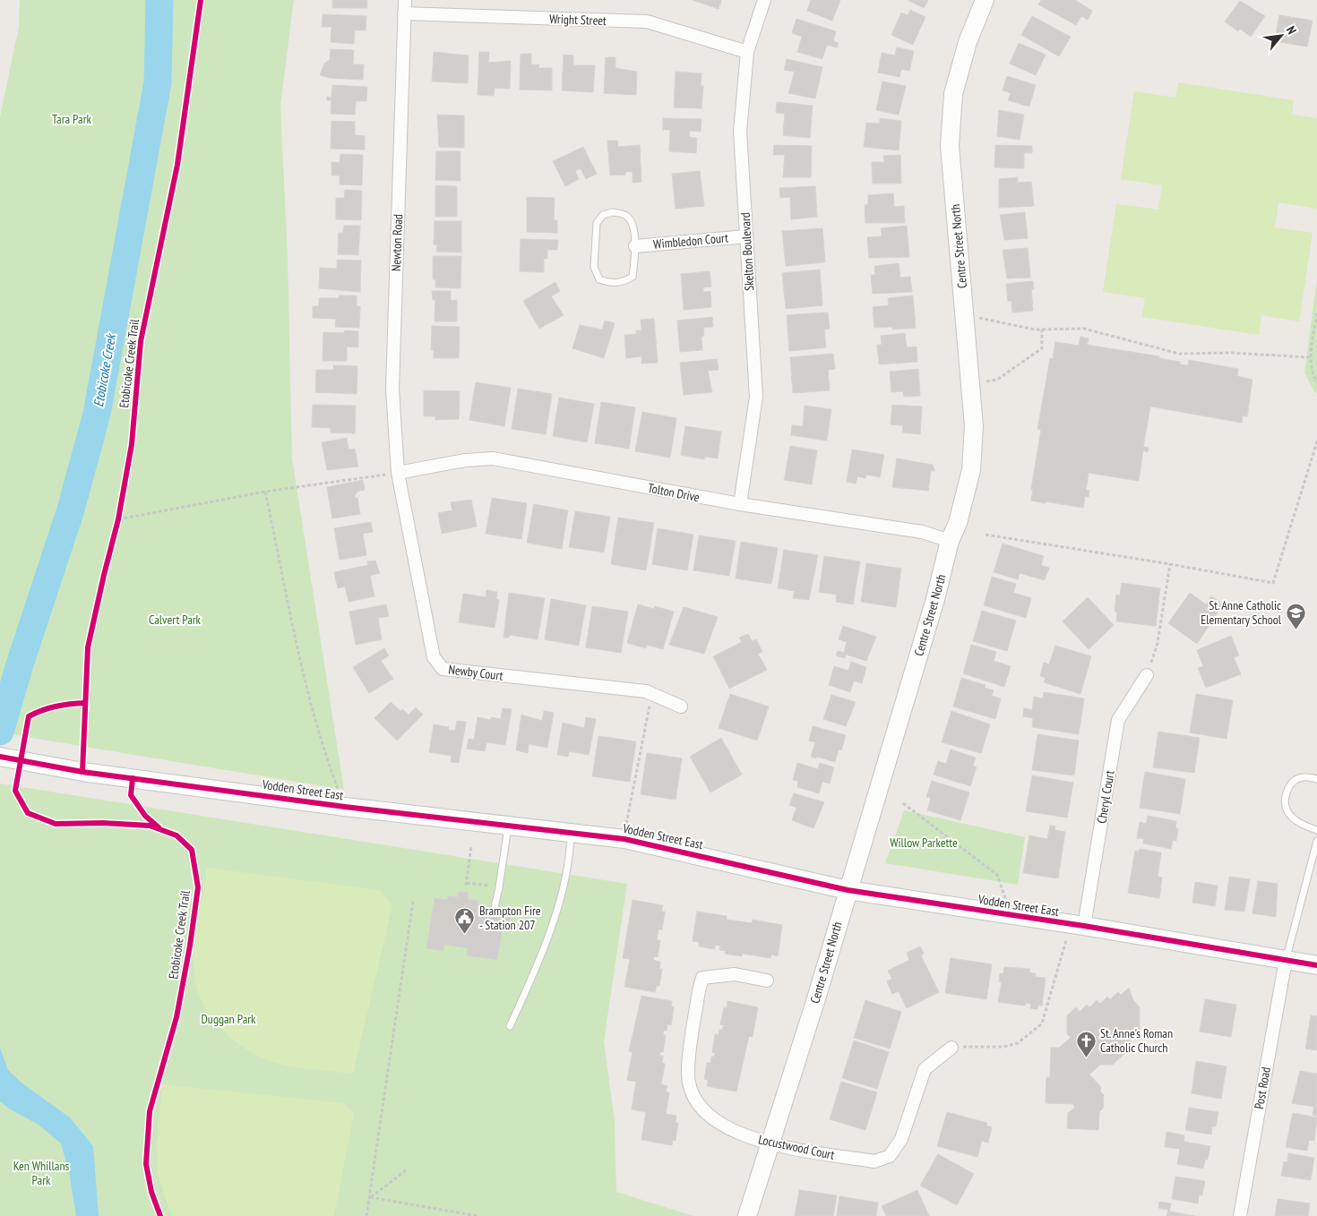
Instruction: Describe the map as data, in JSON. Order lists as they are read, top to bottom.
{
  "streets": {
    "street": [
      "Wright Street",
      "Wimbledon Court",
      "Newton Road",
      "Centre Street North",
      "Skelton Boulevard",
      "Tolton Drive",
      "Newby Court",
      "Vodden Street East",
      "Cheryl Court",
      "Post Road",
      "Locustwood Court"
    ],
    "cycle path": ["Etobicoke Creek Trail"]
  },
  "crossings": [
    ["Wright Street", "Newton Road"],
    ["Wright Street", "Skelton Boulevard"],
    ["Wimbledon Court", "Skelton Boulevard"],
    ["Newton Road", "Tolton Drive"],
    ["Newton Road", "Newby Court"],
    ["Centre Street North", "Tolton Drive"],
    ["Centre Street North", "Vodden Street East"],
    ["Centre Street North", "Locustwood Court"],
    ["Skelton Boulevard", "Tolton Drive"],
    ["Tolton Drive", "Newby Court"],
    ["Vodden Street East", "Cheryl Court"],
    ["Vodden Street East", "Post Road"]
  ],
  "water": ["Etobicoke Creek"],
  "parks": [
    "Tara Park",
    "Calvert Park",
    "Willow Parkette",
    "Duggan Park",
    "Ken Whillans Park"
  ],
  "places": {
    "school or university": ["St. Anne Catholic Elementary School"],
    "public building": ["Brampton Fire - Station 207"],
    "church": ["St. Anne's Roman Catholic Church"]
  },
  "north": "top right"
}
